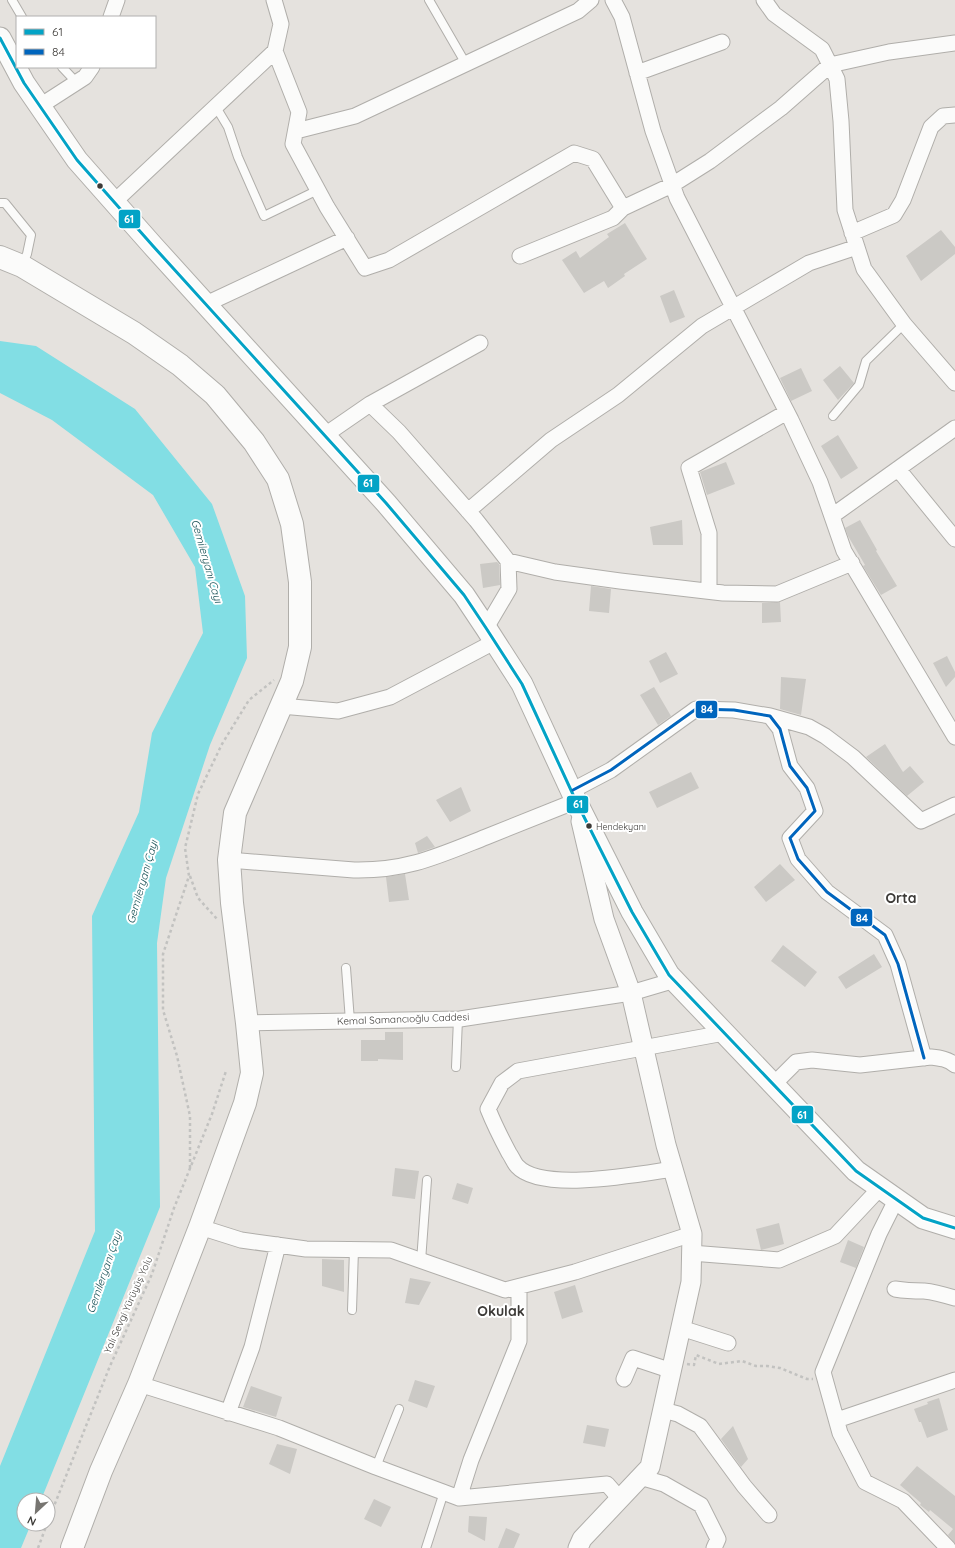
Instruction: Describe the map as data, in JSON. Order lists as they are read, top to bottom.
{
  "streets": {
    "street": ["Kemal Samancıoğlu Caddesi"],
    "path": ["Yalı Sevgi Yürüyüş Yolu"]
  },
  "districts": ["Orta", "Okulak"],
  "water": ["Gemileryanı Çayı"],
  "places": ["Hendekyanı"],
  "lines": ["transit line 61", "transit line 84"],
  "legend": ["61", "84"],
  "north": "bottom left"
}
